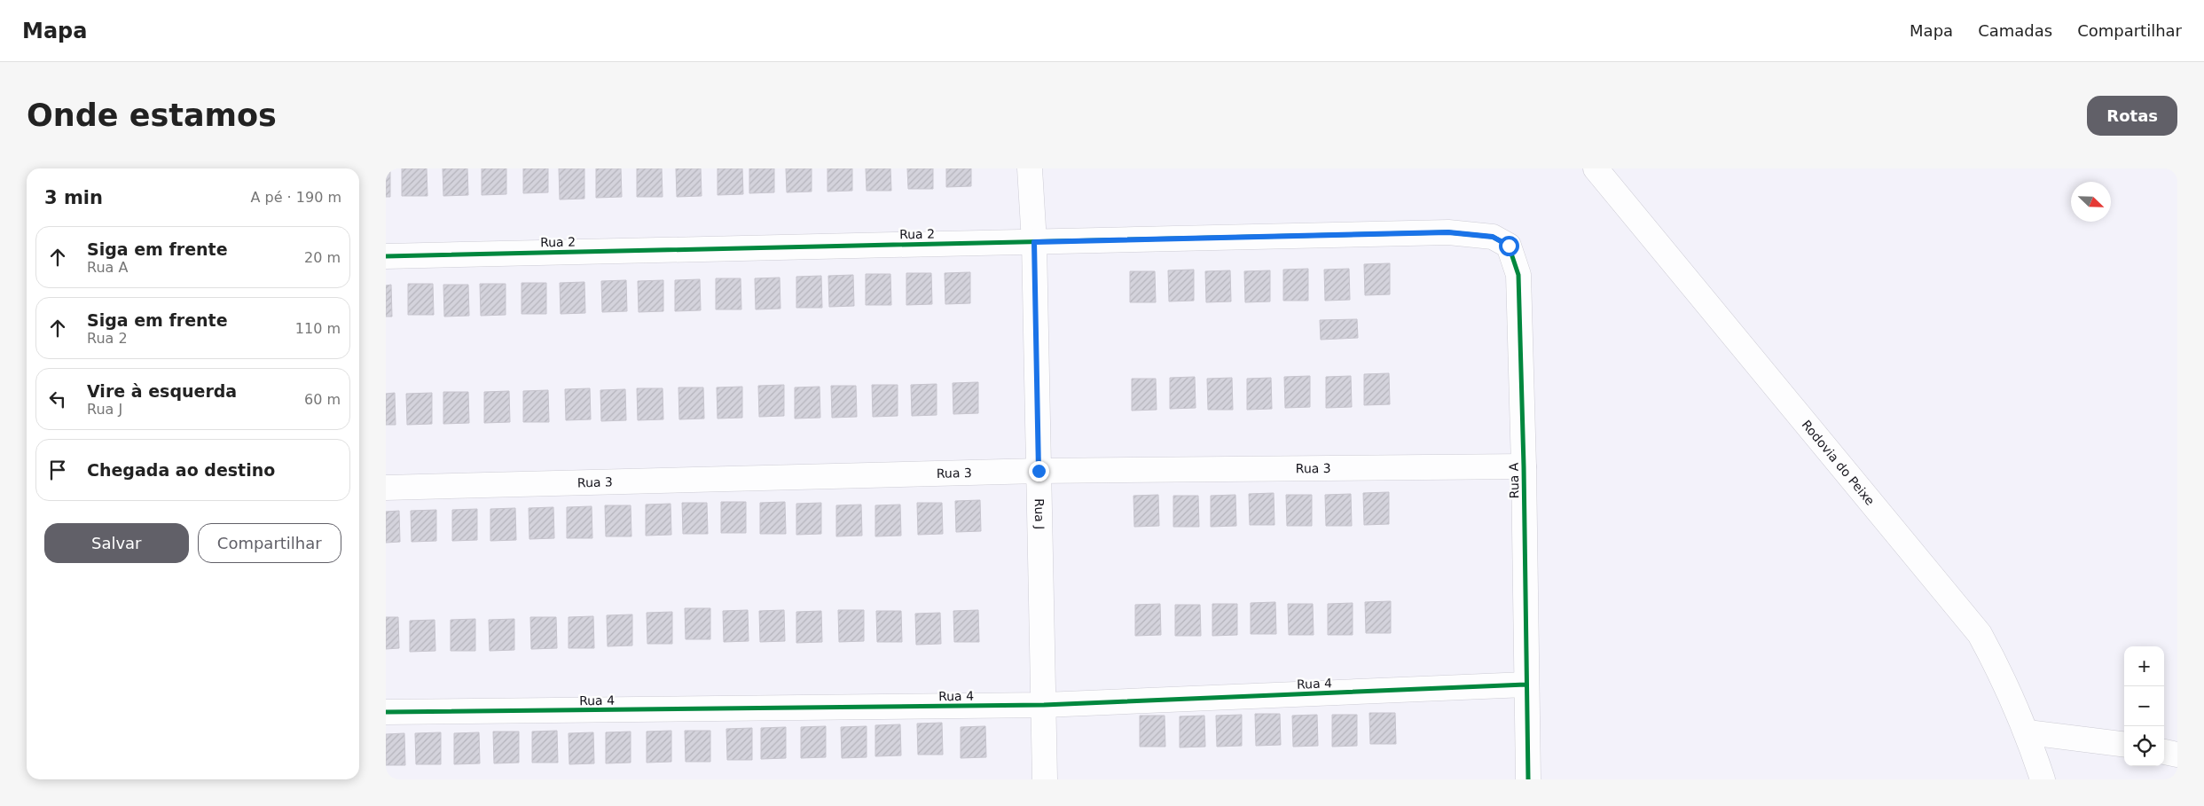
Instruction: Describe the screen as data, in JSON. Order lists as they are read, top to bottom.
{
  "streets": {
    "street": [
      "Rua 2",
      "Rodovia do Peixe",
      "Rua 3",
      "Rua A",
      "Rua J",
      "Rua 4"
    ]
  },
  "crossings": [
    ["Rua 2", "Rua A"],
    ["Rua 2", "Rua J"],
    ["Rua 3", "Rua A"],
    ["Rua 3", "Rua J"],
    ["Rua A", "Rua 4"],
    ["Rua J", "Rua 4"]
  ],
  "north": "bottom right",
  "page": {
    "header": "Mapa",
    "nav": ["Mapa", "Camadas", "Compartilhar"],
    "buttons": [
      "Rotas",
      ["Salvar", "Compartilhar"]
    ],
    "title": "Onde estamos",
    "heading": ["3 min", "A pé · 190 m"],
    "list": [
      ["Siga em frente", "Rua A", "20 m"],
      ["Siga em frente", "Rua 2", "110 m"],
      ["Vire à esquerda", "Rua J", "60 m"],
      "Chegada ao destino"
    ],
    "map_buttons": ["+", "−"]
  }
}
